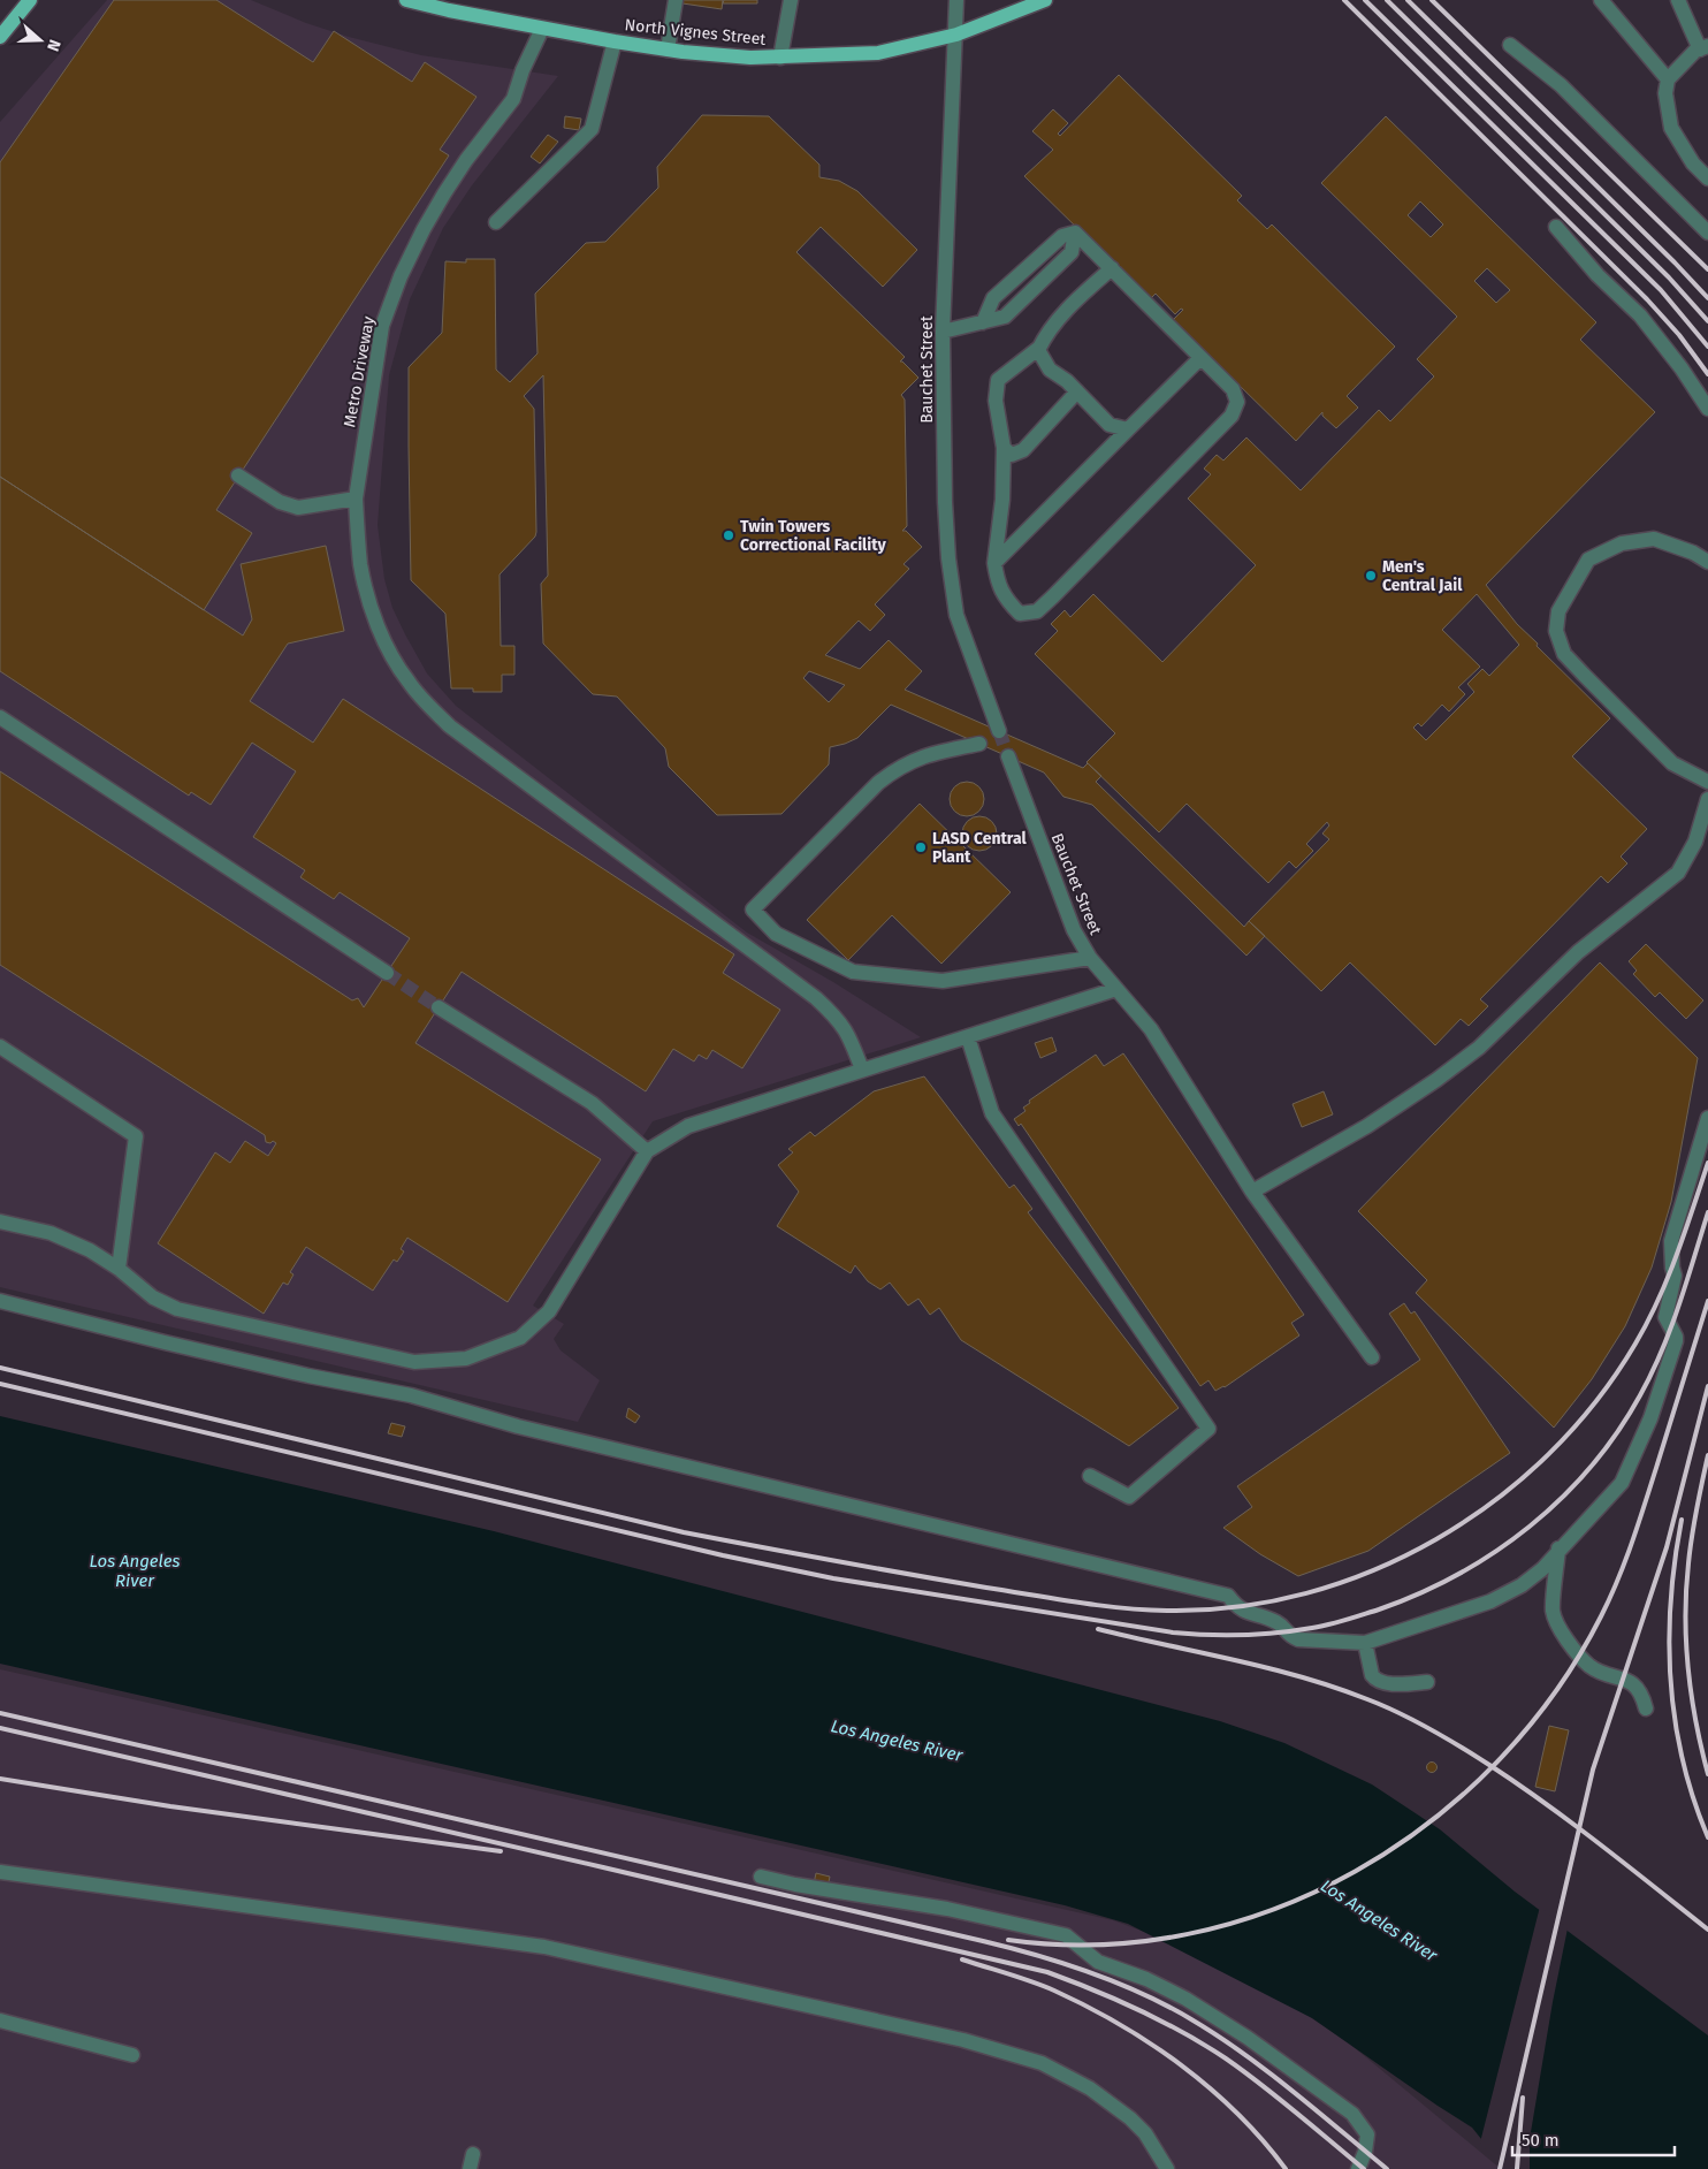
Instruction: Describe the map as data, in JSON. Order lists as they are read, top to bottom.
{
  "streets": {
    "main road": ["North Vignes Street"],
    "street": ["Bauchet Street", "Metro Driveway"]
  },
  "crossings": [
    ["North Vignes Street", "Bauchet Street"],
    ["North Vignes Street", "Metro Driveway"]
  ],
  "water": ["Los Angeles River"],
  "places": ["Twin Towers Correctional Facility", "Men's Central Jail", "LASD Central Plant"],
  "scale_bar": "50 m",
  "north": "right"
}
